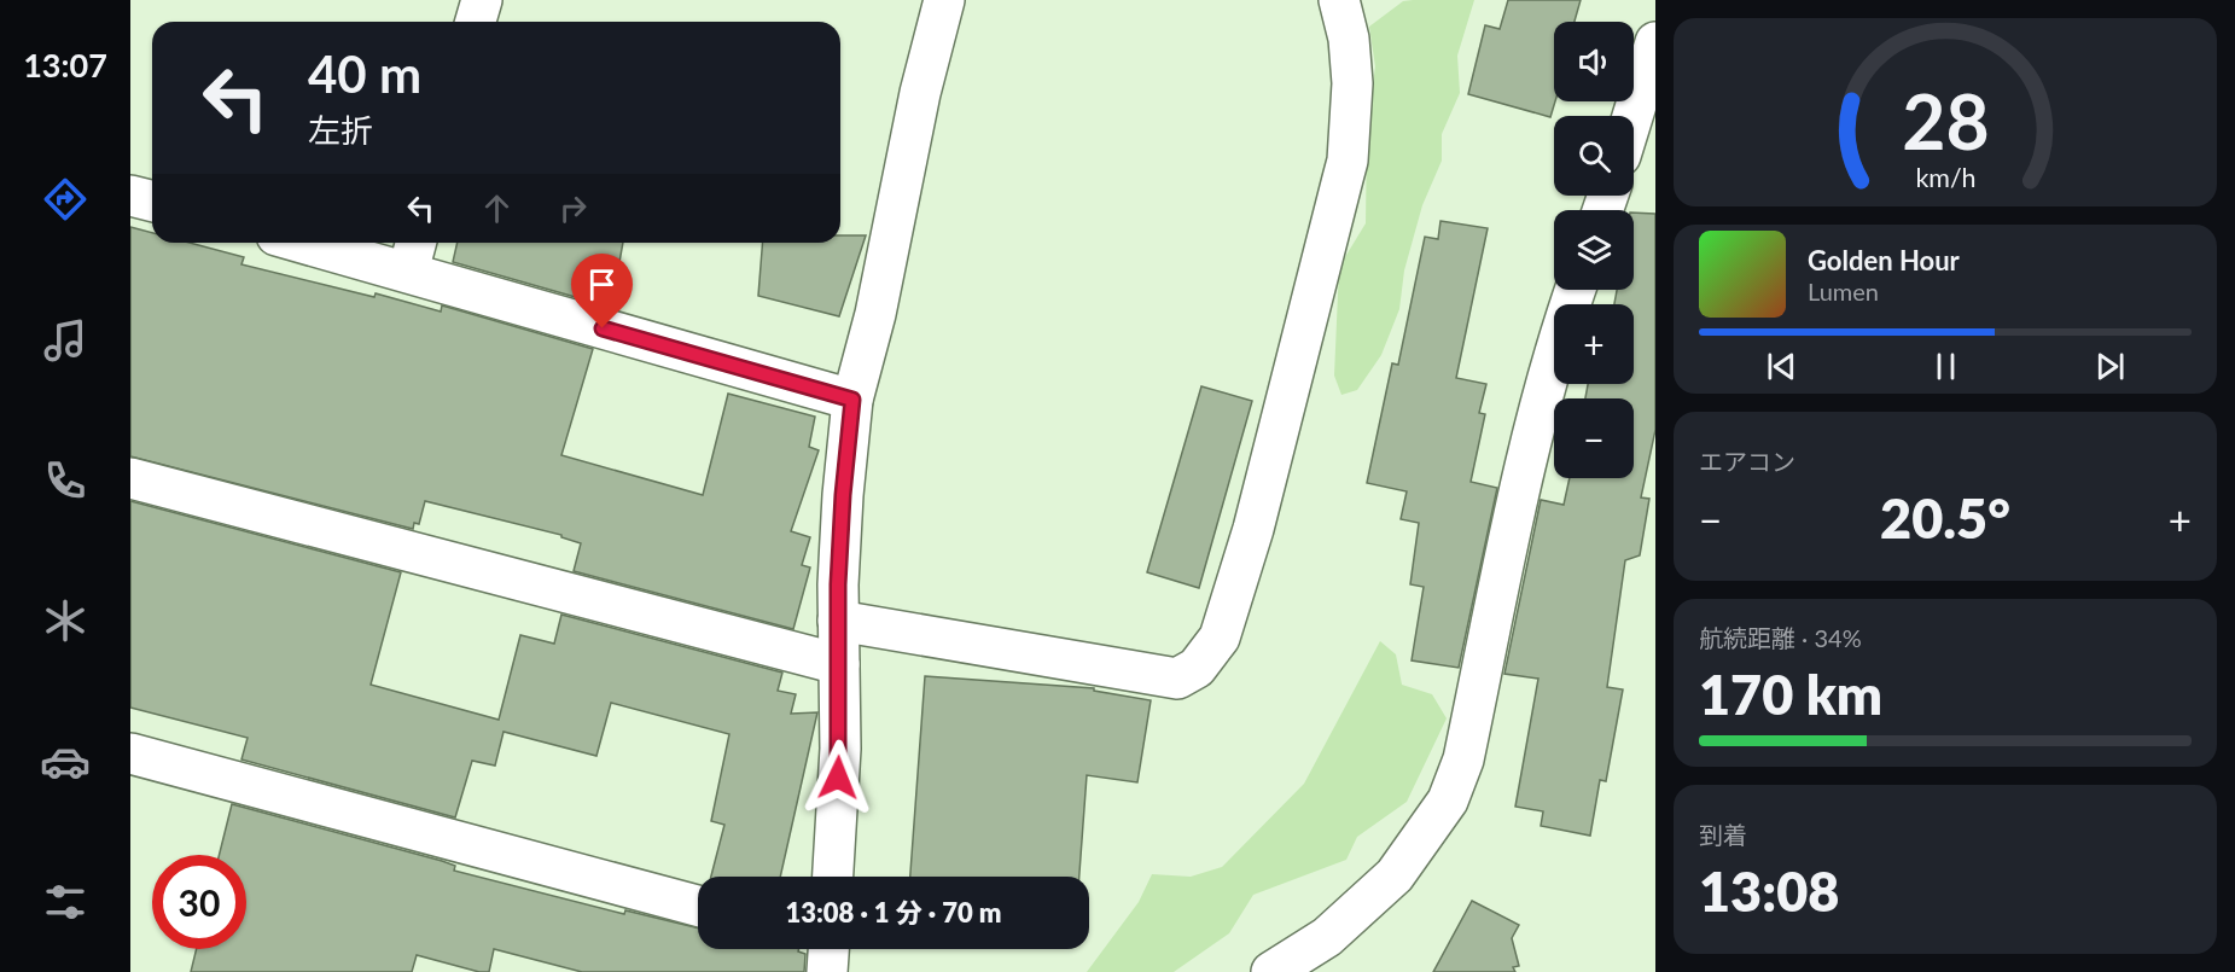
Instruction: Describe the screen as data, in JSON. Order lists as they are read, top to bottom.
{
  "page": {
    "tabs": "13:07",
    "map_buttons": ["+", "−"],
    "turn": ["40 m", "左折"],
    "song": ["Golden Hour", "Lumen"],
    "tile": [
      "エアコン",
      ["航続距離 · 34%", "170 km"],
      ["到着", "13:08"]
    ],
    "heat": ["−", "20.5°", "+"],
    "limit": "30",
    "trip": "13:08 · 1 分 · 70 m",
    "gauge": ["28", "km/h"]
  }
}
